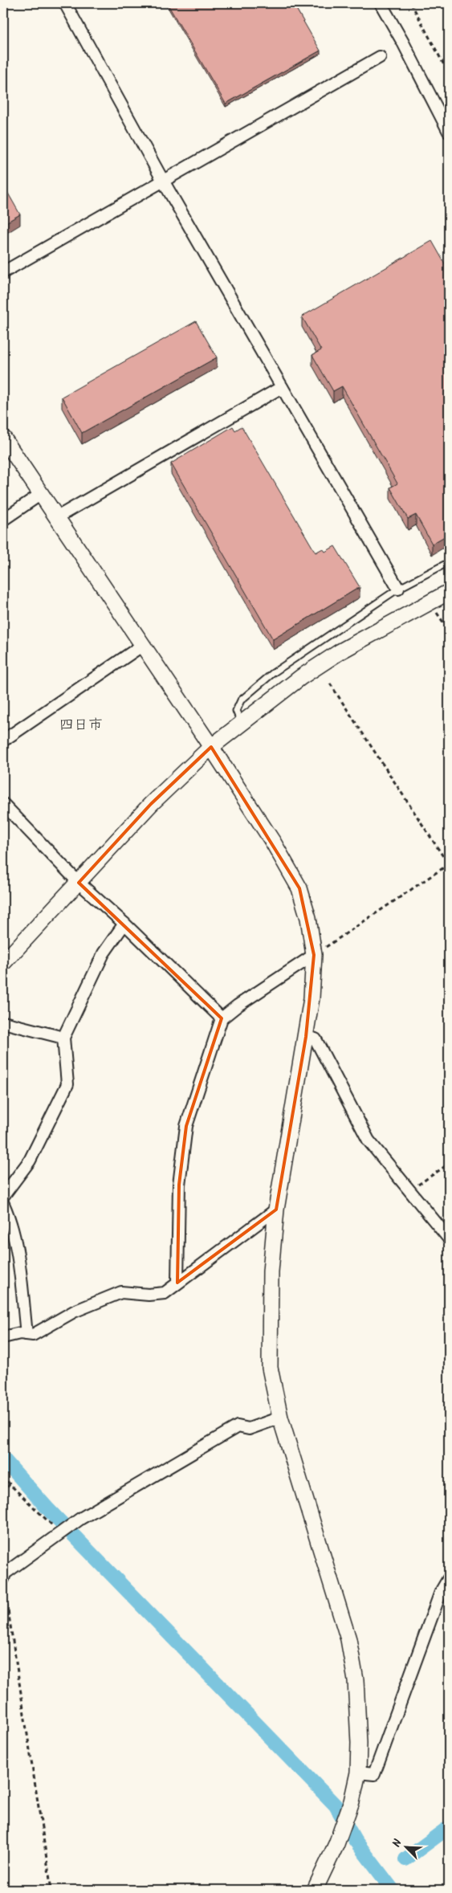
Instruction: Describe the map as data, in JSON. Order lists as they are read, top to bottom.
{
  "districts": ["四日市"],
  "north": "top left"
}
